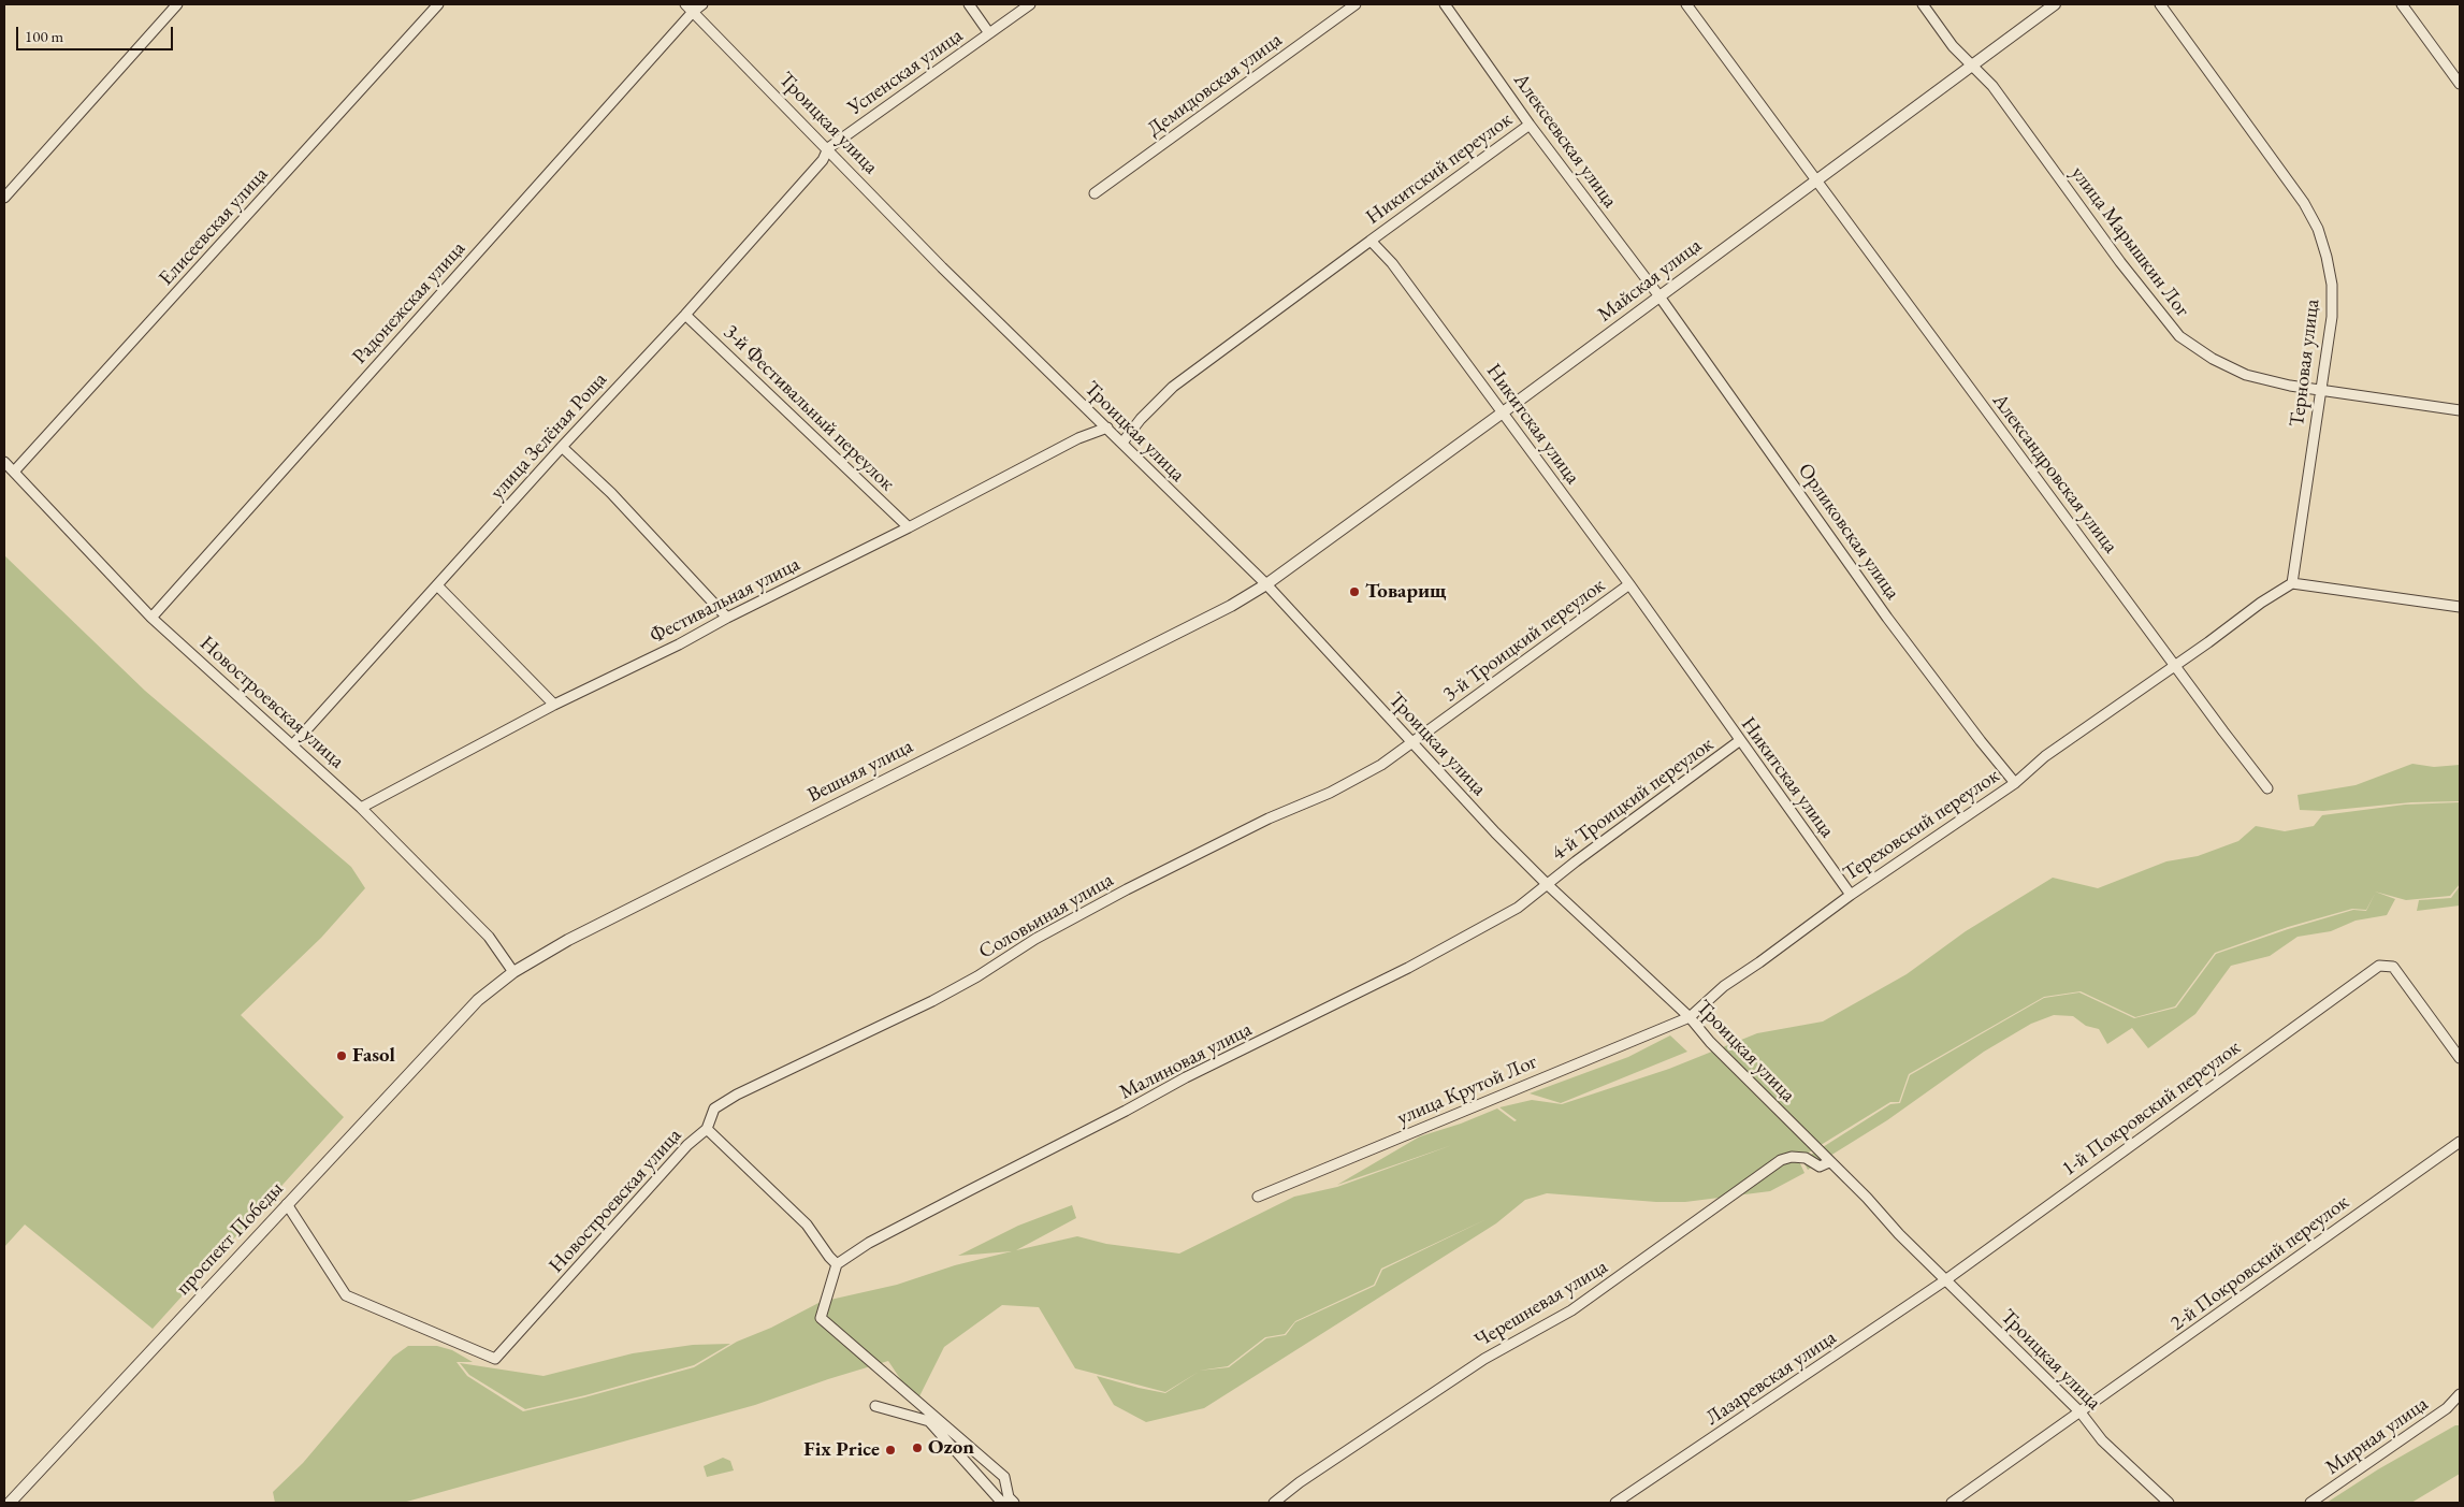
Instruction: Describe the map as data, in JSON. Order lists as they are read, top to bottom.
{
  "streets": {
    "street": [
      "Успенская улица",
      "Демидовская улица",
      "Троицкая улица",
      "Алексеевская улица",
      "Никитский переулок",
      "Елисеевская улица",
      "улица Марышкин Лог",
      "Майская улица",
      "Радонежская улица",
      "Терновая улица",
      "3-й Фестивальный переулок",
      "Никитская улица",
      "улица Зелёная Роща",
      "Александровская улица",
      "Орликовская улица",
      "Фестивальная улица",
      "3-й Троицкий переулок",
      "Новостроевская улица",
      "Вешняя улица",
      "4-й Троицкий переулок",
      "Тереховский переулок",
      "Соловьиная улица",
      "Малиновая улица",
      "улица Крутой Лог",
      "1-й Покровский переулок",
      "проспект Победы",
      "2-й Покровский переулок",
      "Черешневая улица",
      "Лазаревская улица",
      "Мирная улица"
    ]
  },
  "crossings": [
    ["Успенская улица", "Троицкая улица"],
    ["Успенская улица", "улица Зелёная Роща"],
    ["Троицкая улица", "Майская улица"],
    ["Троицкая улица", "Радонежская улица"],
    ["Троицкая улица", "улица Зелёная Роща"],
    ["Троицкая улица", "Фестивальная улица"],
    ["Троицкая улица", "3-й Троицкий переулок"],
    ["Троицкая улица", "Вешняя улица"],
    ["Троицкая улица", "4-й Троицкий переулок"],
    ["Троицкая улица", "Тереховский переулок"],
    ["Троицкая улица", "Соловьиная улица"],
    ["Троицкая улица", "Малиновая улица"],
    ["Троицкая улица", "улица Крутой Лог"],
    ["Троицкая улица", "1-й Покровский переулок"],
    ["Троицкая улица", "2-й Покровский переулок"],
    ["Троицкая улица", "Черешневая улица"],
    ["Троицкая улица", "Лазаревская улица"],
    ["Алексеевская улица", "Никитский переулок"],
    ["Алексеевская улица", "Майская улица"],
    ["Алексеевская улица", "Орликовская улица"],
    ["Никитский переулок", "Никитская улица"],
    ["Елисеевская улица", "Новостроевская улица"],
    ["улица Марышкин Лог", "Майская улица"],
    ["улица Марышкин Лог", "Терновая улица"],
    ["Майская улица", "Никитская улица"],
    ["Майская улица", "Александровская улица"],
    ["Майская улица", "Орликовская улица"],
    ["Майская улица", "Вешняя улица"],
    ["Радонежская улица", "Новостроевская улица"],
    ["Терновая улица", "Тереховский переулок"],
    ["3-й Фестивальный переулок", "улица Зелёная Роща"],
    ["3-й Фестивальный переулок", "Фестивальная улица"],
    ["Никитская улица", "3-й Троицкий переулок"],
    ["Никитская улица", "4-й Троицкий переулок"],
    ["Никитская улица", "Тереховский переулок"],
    ["улица Зелёная Роща", "Новостроевская улица"],
    ["Александровская улица", "Тереховский переулок"],
    ["Орликовская улица", "Тереховский переулок"],
    ["Фестивальная улица", "Новостроевская улица"],
    ["3-й Троицкий переулок", "Соловьиная улица"],
    ["Новостроевская улица", "Вешняя улица"],
    ["Новостроевская улица", "Соловьиная улица"],
    ["Новостроевская улица", "Малиновая улица"],
    ["Новостроевская улица", "проспект Победы"],
    ["Вешняя улица", "проспект Победы"],
    ["4-й Троицкий переулок", "Малиновая улица"],
    ["Тереховский переулок", "улица Крутой Лог"],
    ["1-й Покровский переулок", "Лазаревская улица"]
  ],
  "places": [
    "Товарищ",
    "Fasol",
    "Ozon",
    "Fix Price"
  ],
  "scale_bar": "100 m"
}
